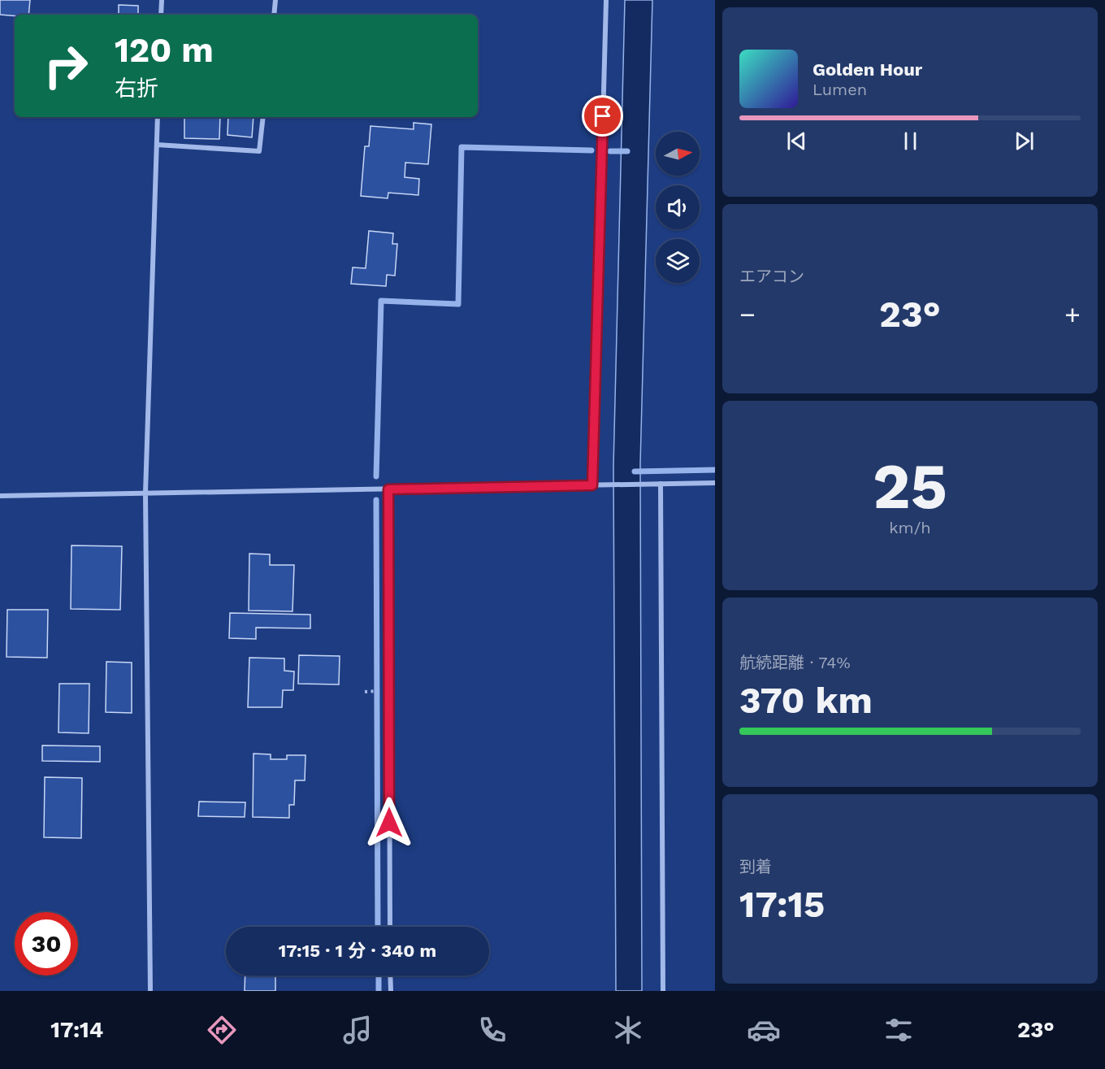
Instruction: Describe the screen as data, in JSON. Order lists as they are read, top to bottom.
{
  "north": "right",
  "page": {
    "turn": ["120 m", "右折"],
    "song": ["Golden Hour", "Lumen"],
    "tile": [
      "エアコン",
      ["25", "km/h"],
      ["航続距離 · 74%", "370 km"],
      ["到着", "17:15"]
    ],
    "heat": ["−", "23°", "+"],
    "limit": "30",
    "trip": "17:15 · 1 分 · 340 m",
    "tabs": ["17:14", "23°"]
  }
}
